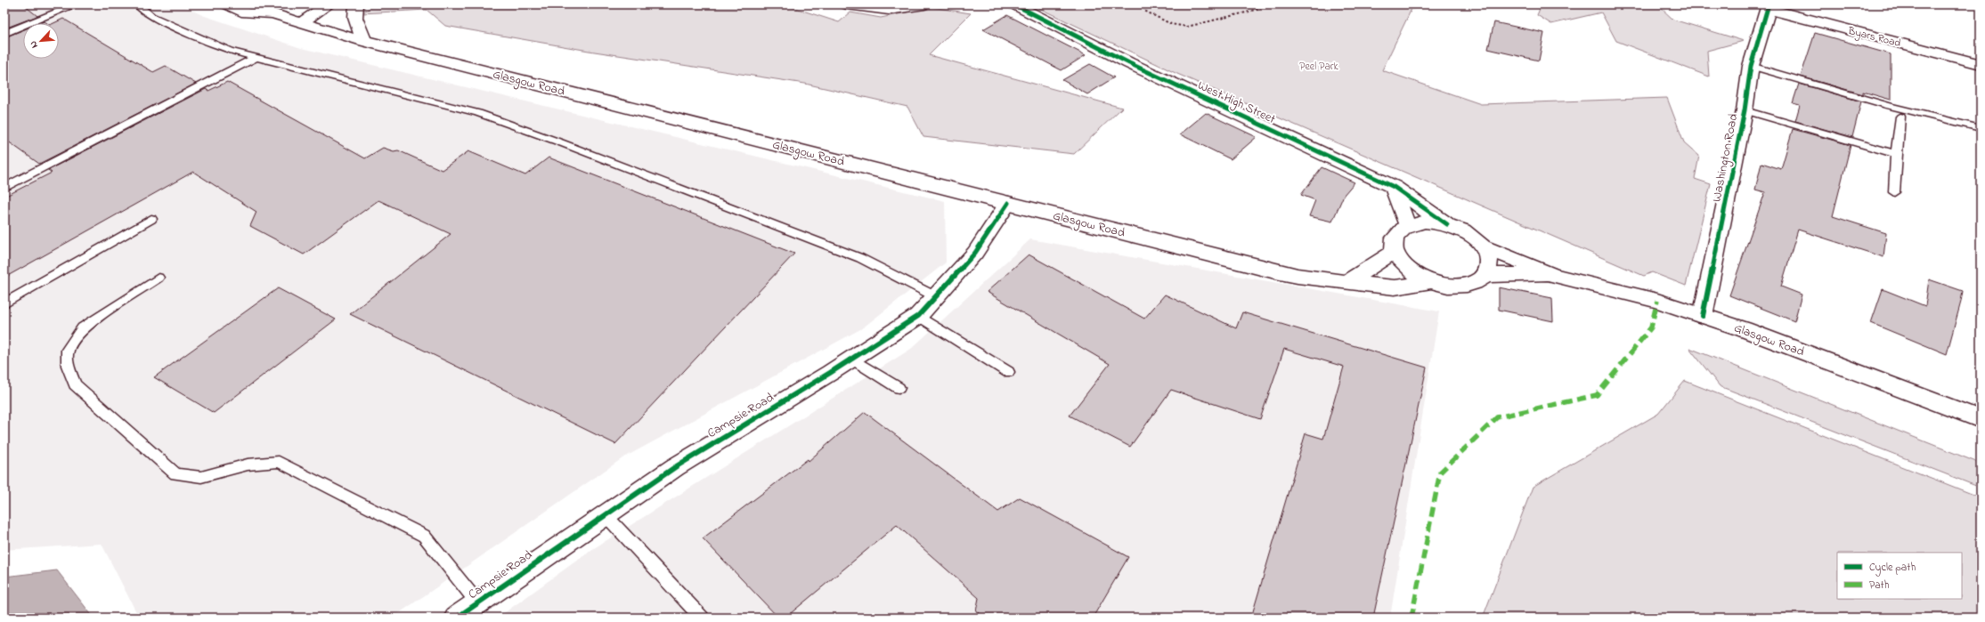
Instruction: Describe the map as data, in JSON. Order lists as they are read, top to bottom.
{
  "streets": {
    "main road": [
      "Byars Road",
      "Glasgow Road",
      "West High Street",
      "Washington Road",
      "Campsie Road"
    ]
  },
  "crossings": [
    ["Byars Road", "Washington Road"],
    ["Glasgow Road", "West High Street"],
    ["Glasgow Road", "Washington Road"],
    ["Glasgow Road", "Campsie Road"]
  ],
  "parks": ["Peel Park"],
  "legend": ["Cycle path", "Path"],
  "north": "bottom left"
}
